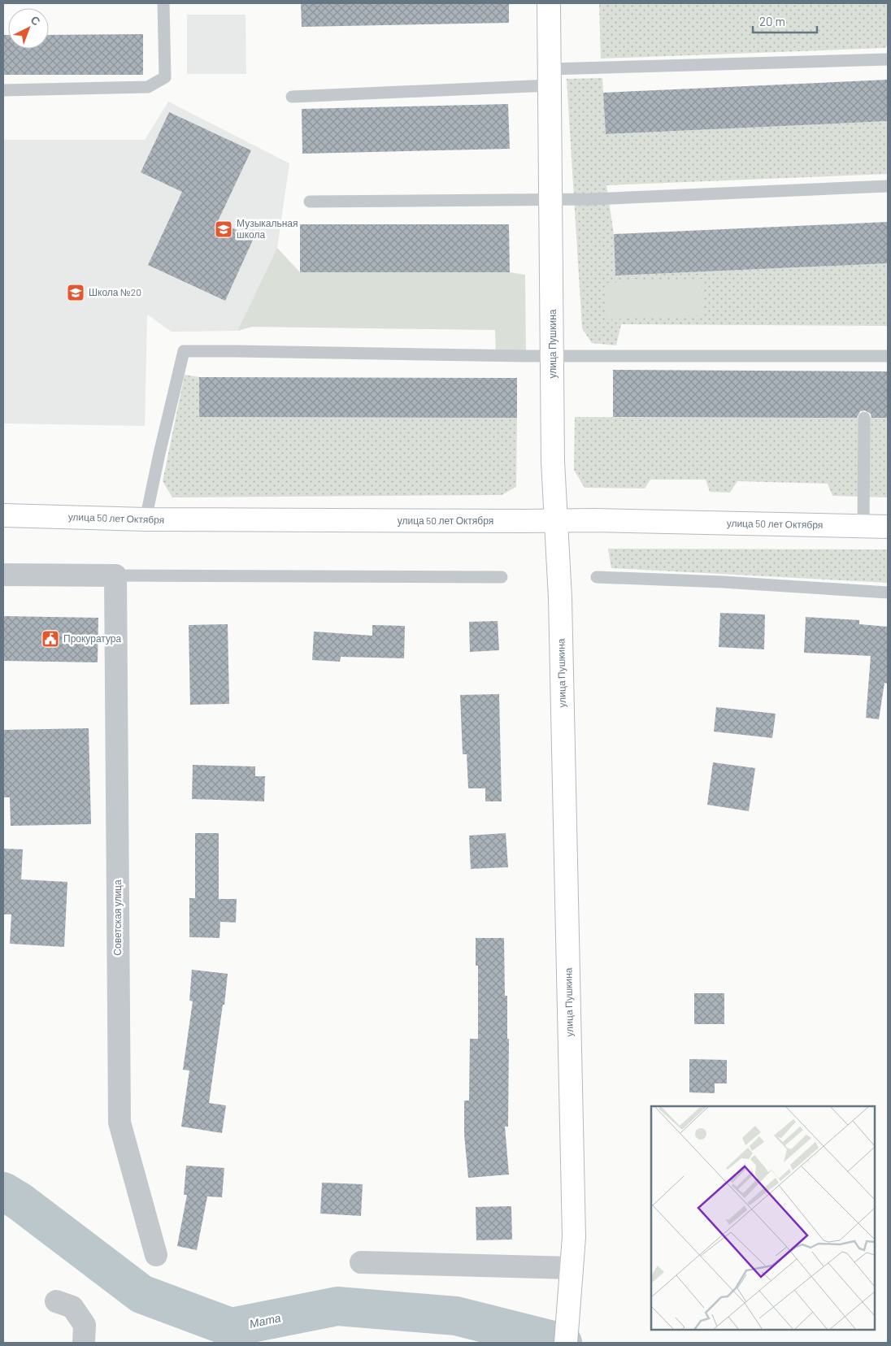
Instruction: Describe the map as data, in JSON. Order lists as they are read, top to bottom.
{
  "streets": {
    "main road": ["улица Пушкина", "улица 50 лет Октября"],
    "street": ["Советская улица"]
  },
  "crossings": [
    ["улица Пушкина", "улица 50 лет Октября"]
  ],
  "water": ["Мата"],
  "places": {
    "school or university": ["Музыкальная школа", "Школа №20"],
    "public building": ["Прокуратура"]
  },
  "scale_bar": "20 m",
  "north": "top right"
}
